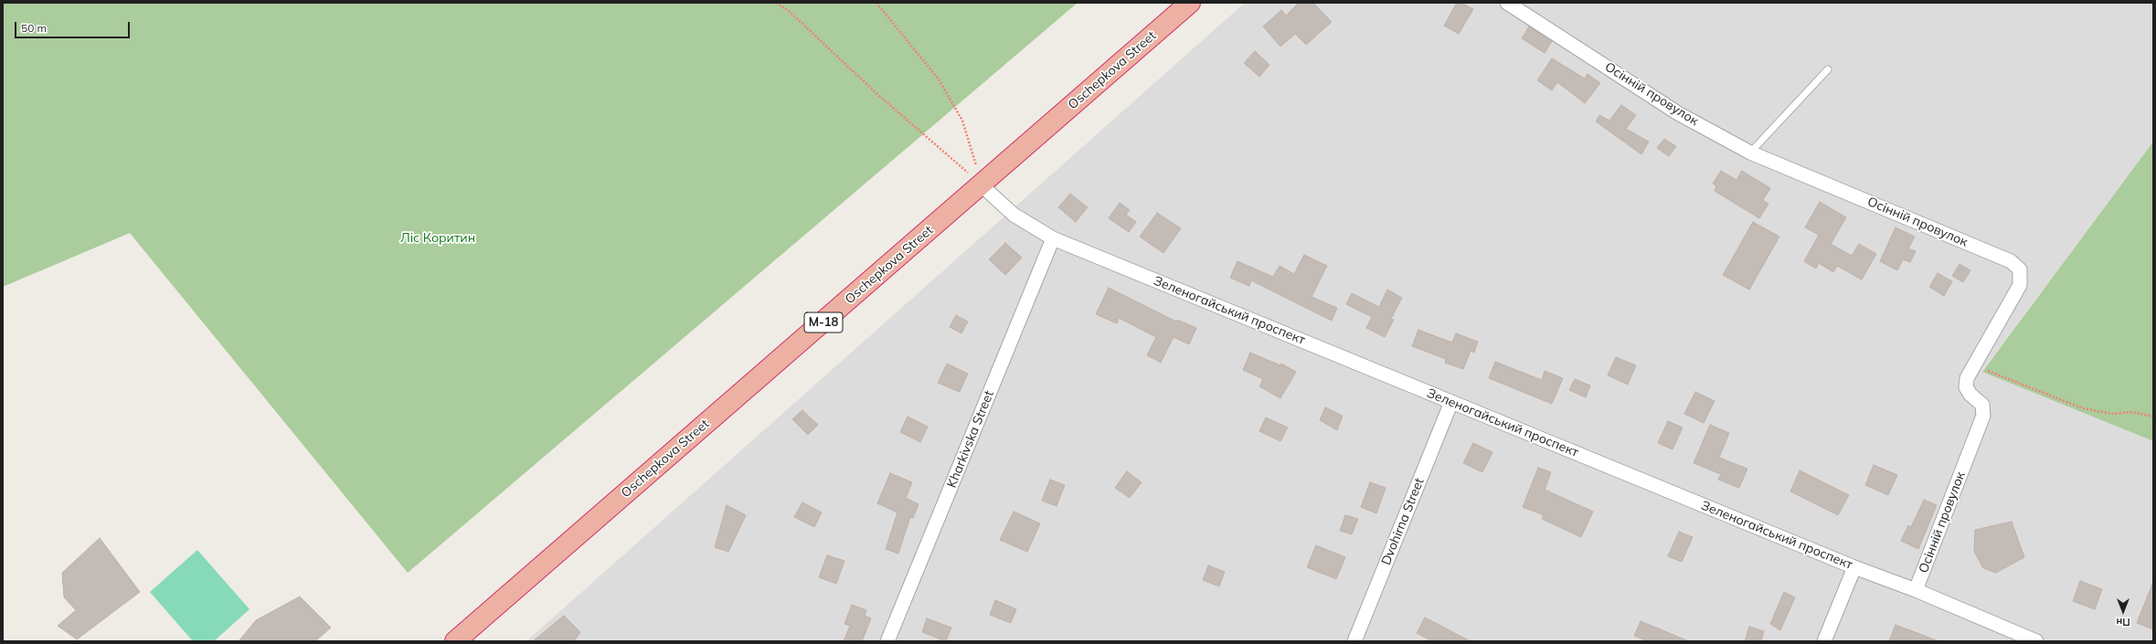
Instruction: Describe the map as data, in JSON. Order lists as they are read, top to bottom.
{
  "streets": {
    "highway": ["Oschepkova Street", "М-18"],
    "street": [
      "Осінній провулок",
      "Зеленогайський проспект",
      "Kharkivska Street",
      "Dvohirna Street"
    ]
  },
  "crossings": [
    ["Oschepkova Street", "Зеленогайський проспект"],
    ["Осінній провулок", "Зеленогайський проспект"],
    ["Зеленогайський проспект", "Kharkivska Street"],
    ["Зеленогайський проспект", "Dvohirna Street"]
  ],
  "parks": ["Ліс Коритин"],
  "scale_bar": "50 m",
  "north": "bottom"
}
